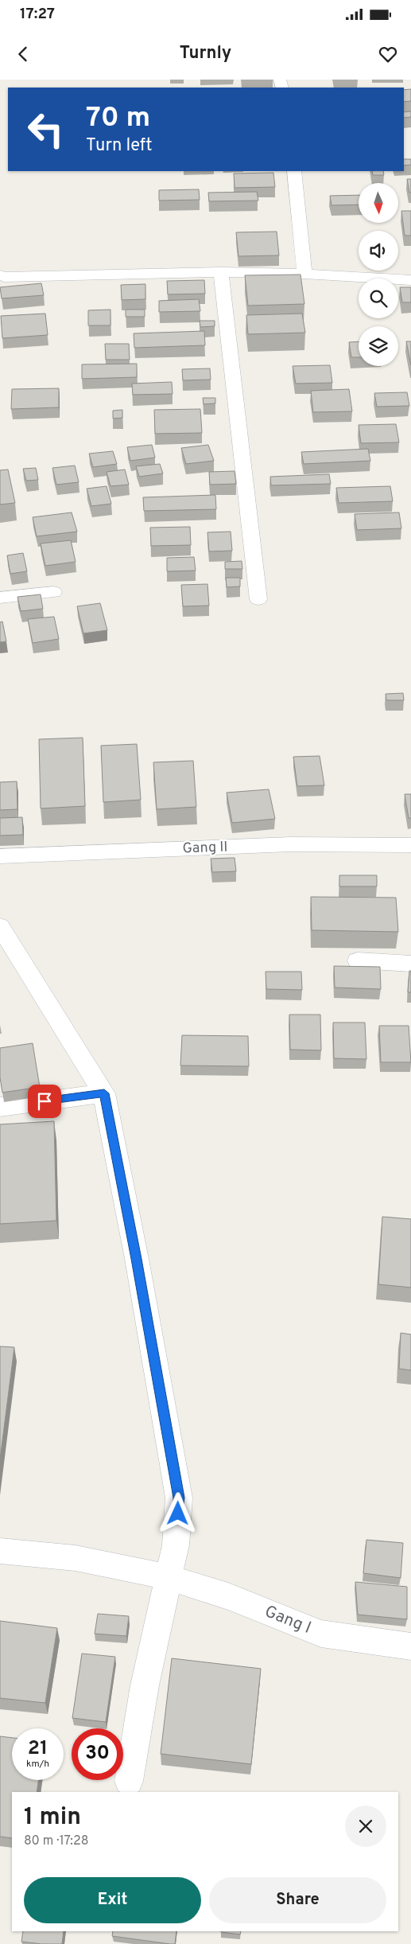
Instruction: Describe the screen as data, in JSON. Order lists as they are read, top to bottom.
{
  "streets": {
    "street": ["Gang II", "Gang I"]
  },
  "north": "bottom",
  "page": {
    "status": "17:27",
    "header": "Turnly",
    "turn": ["70 m", "Turn left"],
    "speed": "21 km/h",
    "limit": "30",
    "heading": ["1 min", "80 m · 17:28"],
    "buttons": ["Exit", "Share"]
  }
}
